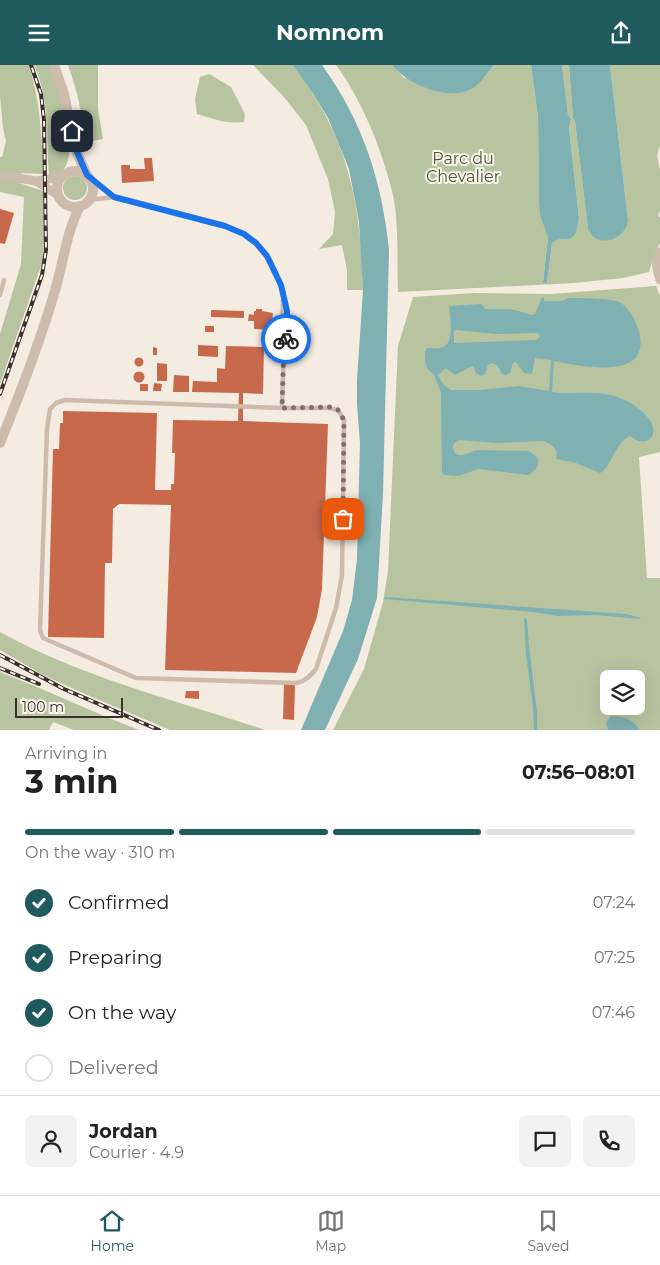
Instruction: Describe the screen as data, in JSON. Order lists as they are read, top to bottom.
{
  "parks": ["Parc du Chevalier"],
  "scale_bar": "100 m",
  "page": {
    "header": "Nomnom",
    "scale": "100 m",
    "heading": ["3 min", "Arriving in", "07:56–08:01"],
    "panel": ["Jordan", "Courier · 4.9"],
    "bar": "On the way · 310 m",
    "list": [
      ["Confirmed", "07:24"],
      ["Preparing", "07:25"],
      ["On the way", "07:46"],
      "Delivered"
    ],
    "tabs": ["Home", "Map", "Saved"]
  }
}
